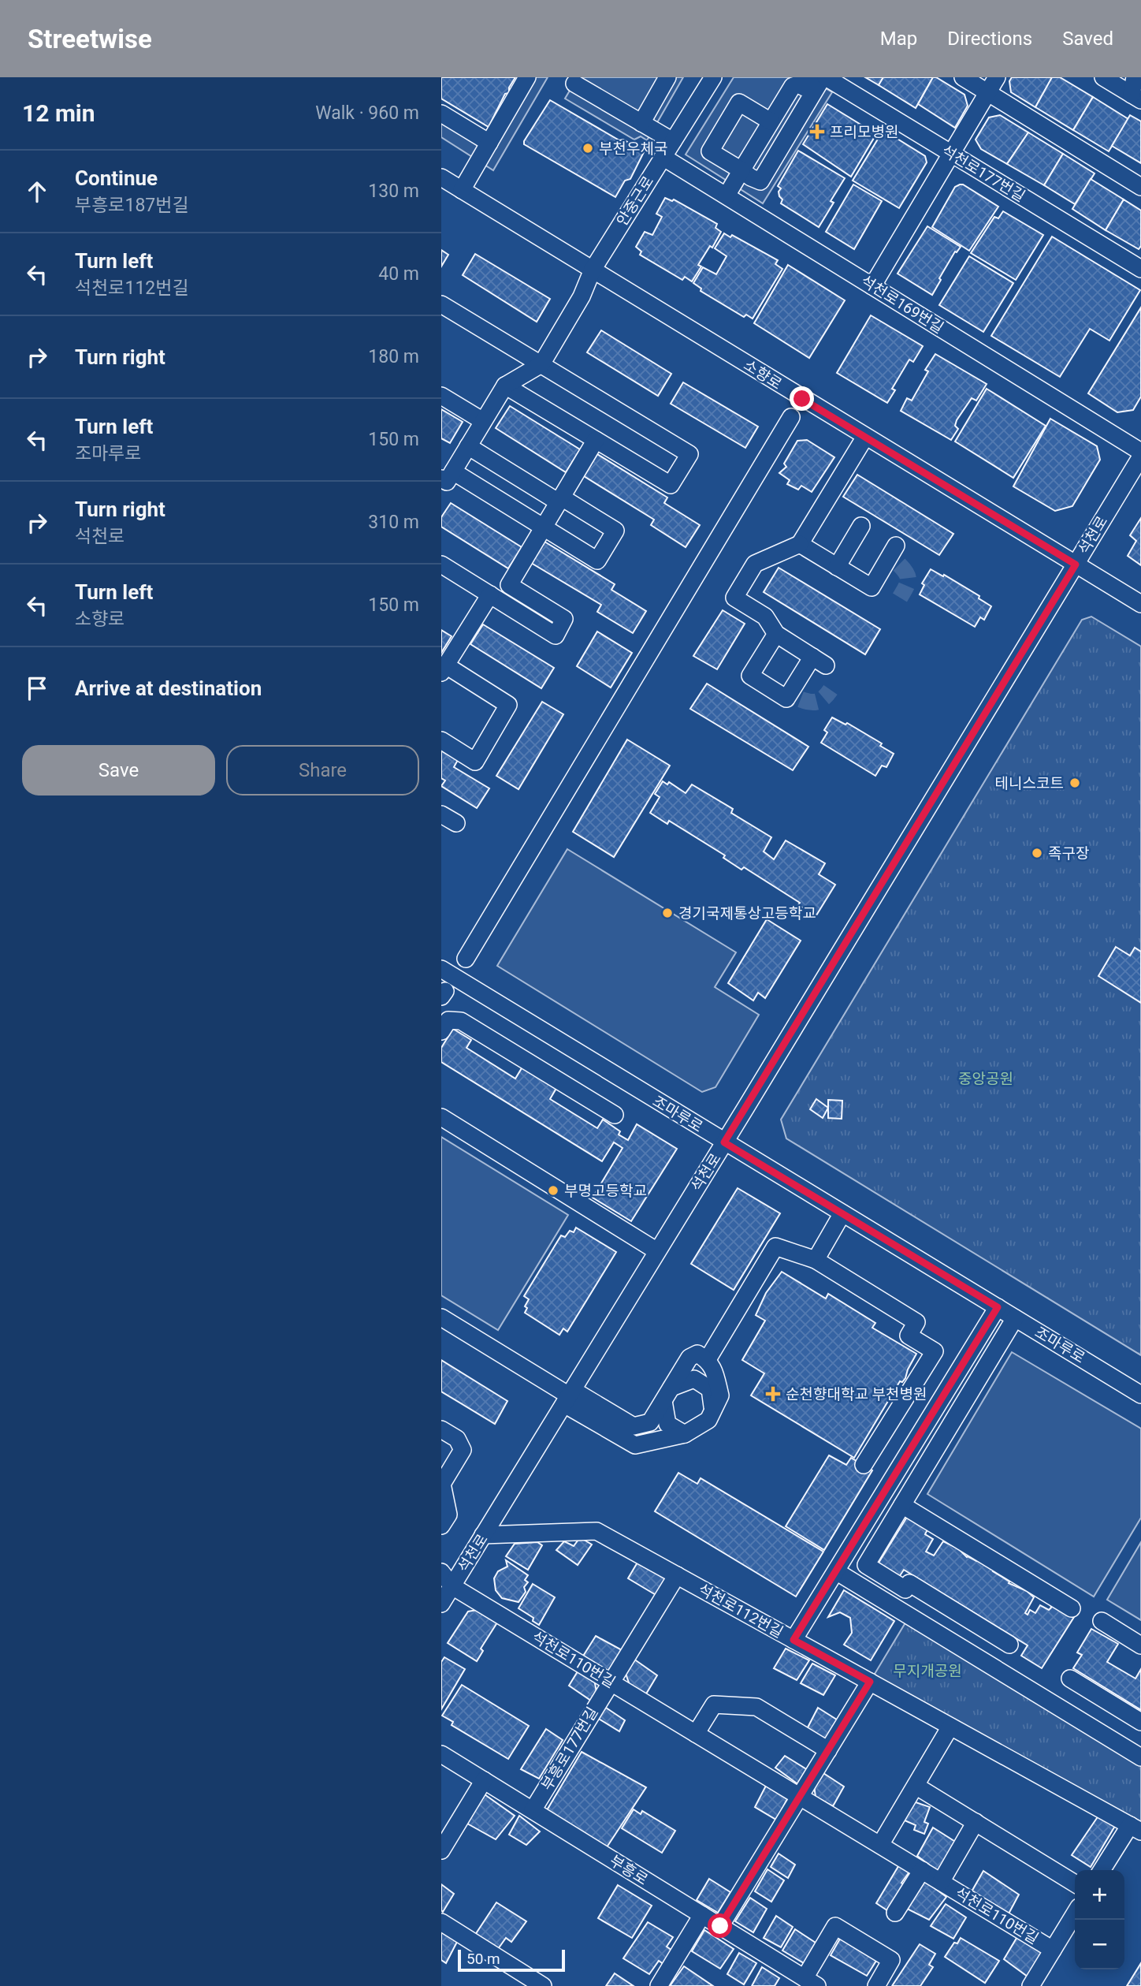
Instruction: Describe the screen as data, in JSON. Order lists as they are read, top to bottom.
{
  "streets": {
    "street": [
      "석천로177번길",
      "안중근로",
      "석천로169번길",
      "소향로",
      "석천로",
      "조마루로",
      "석천로112번길",
      "석천로110번길",
      "부흥로177번길",
      "부흥로"
    ]
  },
  "crossings": [
    ["안중근로", "석천로169번길"],
    ["안중근로", "소향로"],
    ["석천로169번길", "석천로"],
    ["소향로", "석천로"],
    ["석천로", "조마루로"],
    ["석천로", "석천로112번길"],
    ["석천로", "석천로110번길"],
    ["석천로112번길", "부흥로177번길"],
    ["석천로110번길", "부흥로177번길"],
    ["부흥로177번길", "부흥로"]
  ],
  "parks": ["중앙공원", "무지개공원"],
  "places": {
    "health": ["프리모병원", "순천향대학교 부천병원"],
    "other": [
      "부천우체국",
      "테니스코트",
      "족구장",
      "경기국제통상고등학교",
      "부명고등학교"
    ]
  },
  "scale_bar": "50 m",
  "page": {
    "header": "Streetwise",
    "nav": ["Map", "Directions", "Saved"],
    "heading": ["12 min", "Walk · 960 m"],
    "list": [
      ["Continue", "부흥로187번길", "130 m"],
      ["Turn left", "석천로112번길", "40 m"],
      ["Turn right", "180 m"],
      ["Turn left", "조마루로", "150 m"],
      ["Turn right", "석천로", "310 m"],
      ["Turn left", "소향로", "150 m"],
      "Arrive at destination"
    ],
    "buttons": ["Save", "Share"],
    "map_buttons": ["+", "−"],
    "scale": "50 m"
  }
}
